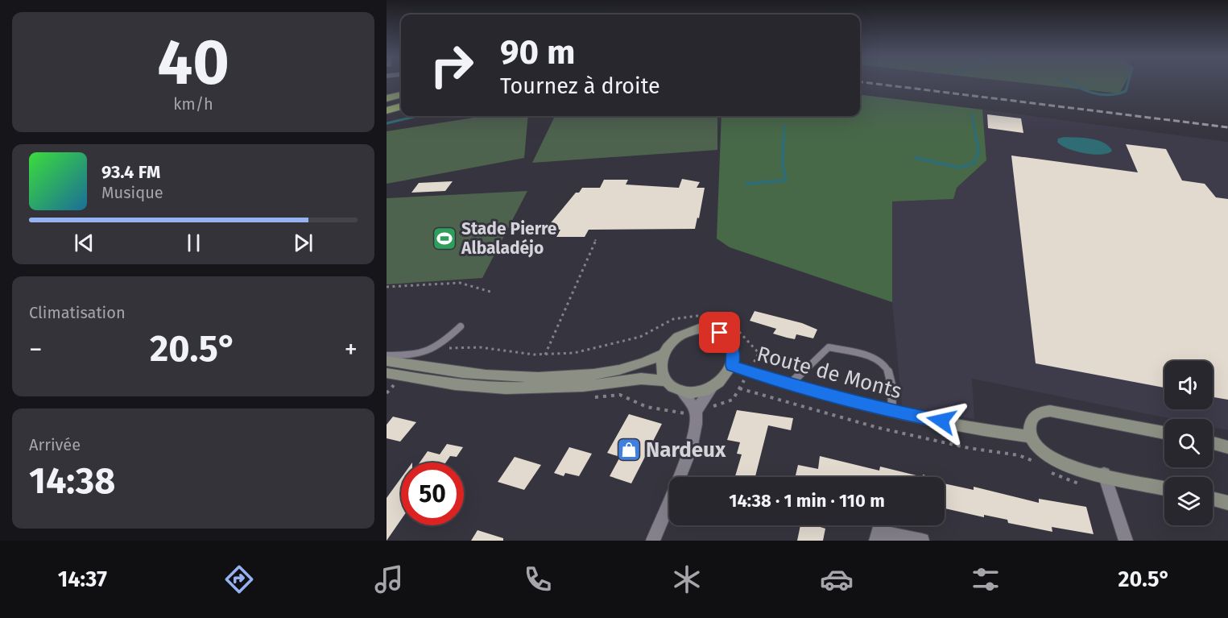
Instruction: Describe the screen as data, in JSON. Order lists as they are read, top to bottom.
{
  "streets": {
    "main road": ["Route de Monts"]
  },
  "places": {
    "sports": ["Stade Pierre Albaladéjo"],
    "shop": ["Nardeux"]
  },
  "page": {
    "tile": [
      ["40", "km/h"],
      "Climatisation",
      ["Arrivée", "14:38"]
    ],
    "turn": ["90 m", "Tournez à droite"],
    "song": ["93.4 FM", "Musique"],
    "heat": ["−", "20.5°", "+"],
    "limit": "50",
    "trip": "14:38 · 1 min · 110 m",
    "tabs": ["14:37", "20.5°"]
  }
}
